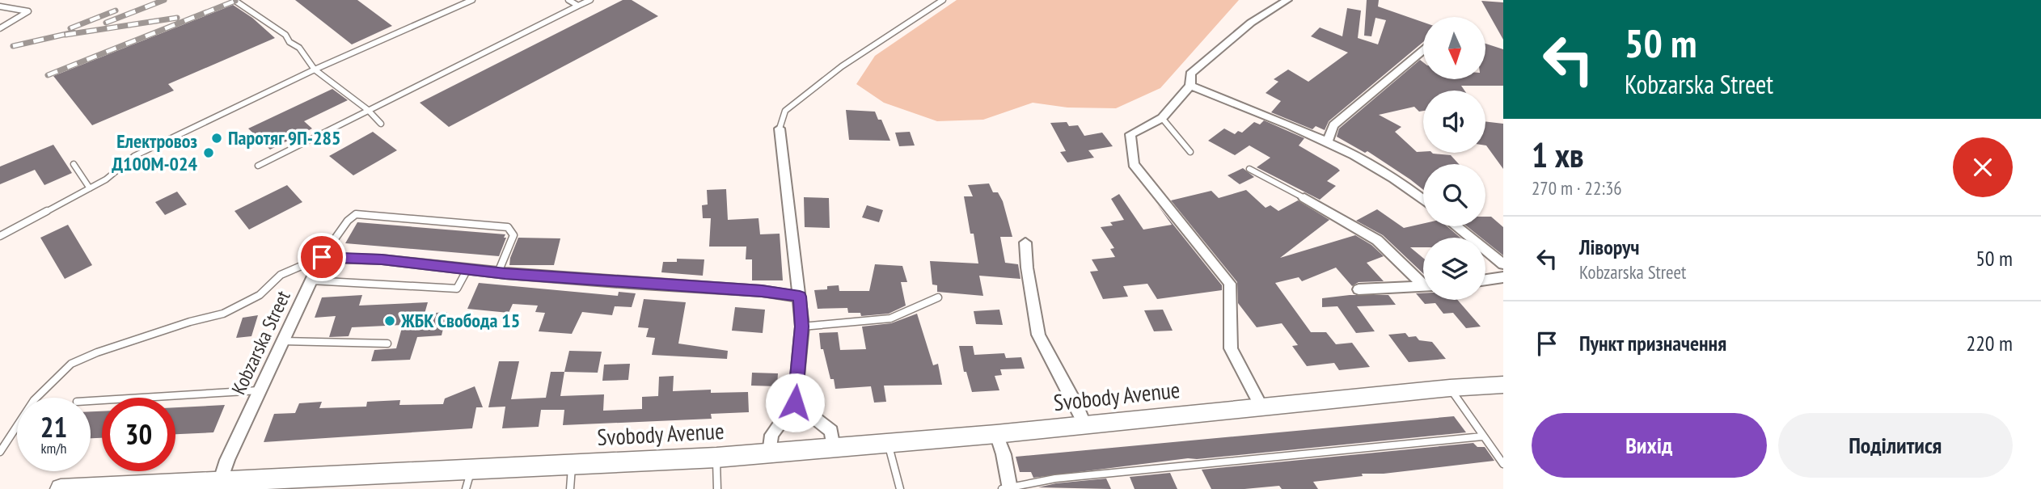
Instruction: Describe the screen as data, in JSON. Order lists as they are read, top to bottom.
{
  "streets": {
    "main road": ["Svobody Avenue"],
    "street": ["Kobzarska Street"]
  },
  "crossings": [
    ["Kobzarska Street", "Svobody Avenue"]
  ],
  "places": ["Паротяг 9П-285", "Електровоз Д100М-024", "ЖБК Свобода 15"],
  "north": "bottom",
  "page": {
    "turn": ["50 m", "Kobzarska Street"],
    "heading": ["1 хв", "270 m · 22:36"],
    "list": [
      {
        "name": "Ліворуч",
        "note": "Kobzarska Street",
        "value": "50 m"
      },
      {
        "name": "Пункт призначення",
        "value": "220 m"
      }
    ],
    "speed": "21 km/h",
    "limit": "30",
    "buttons": ["Вихід", "Поділитися"]
  }
}
